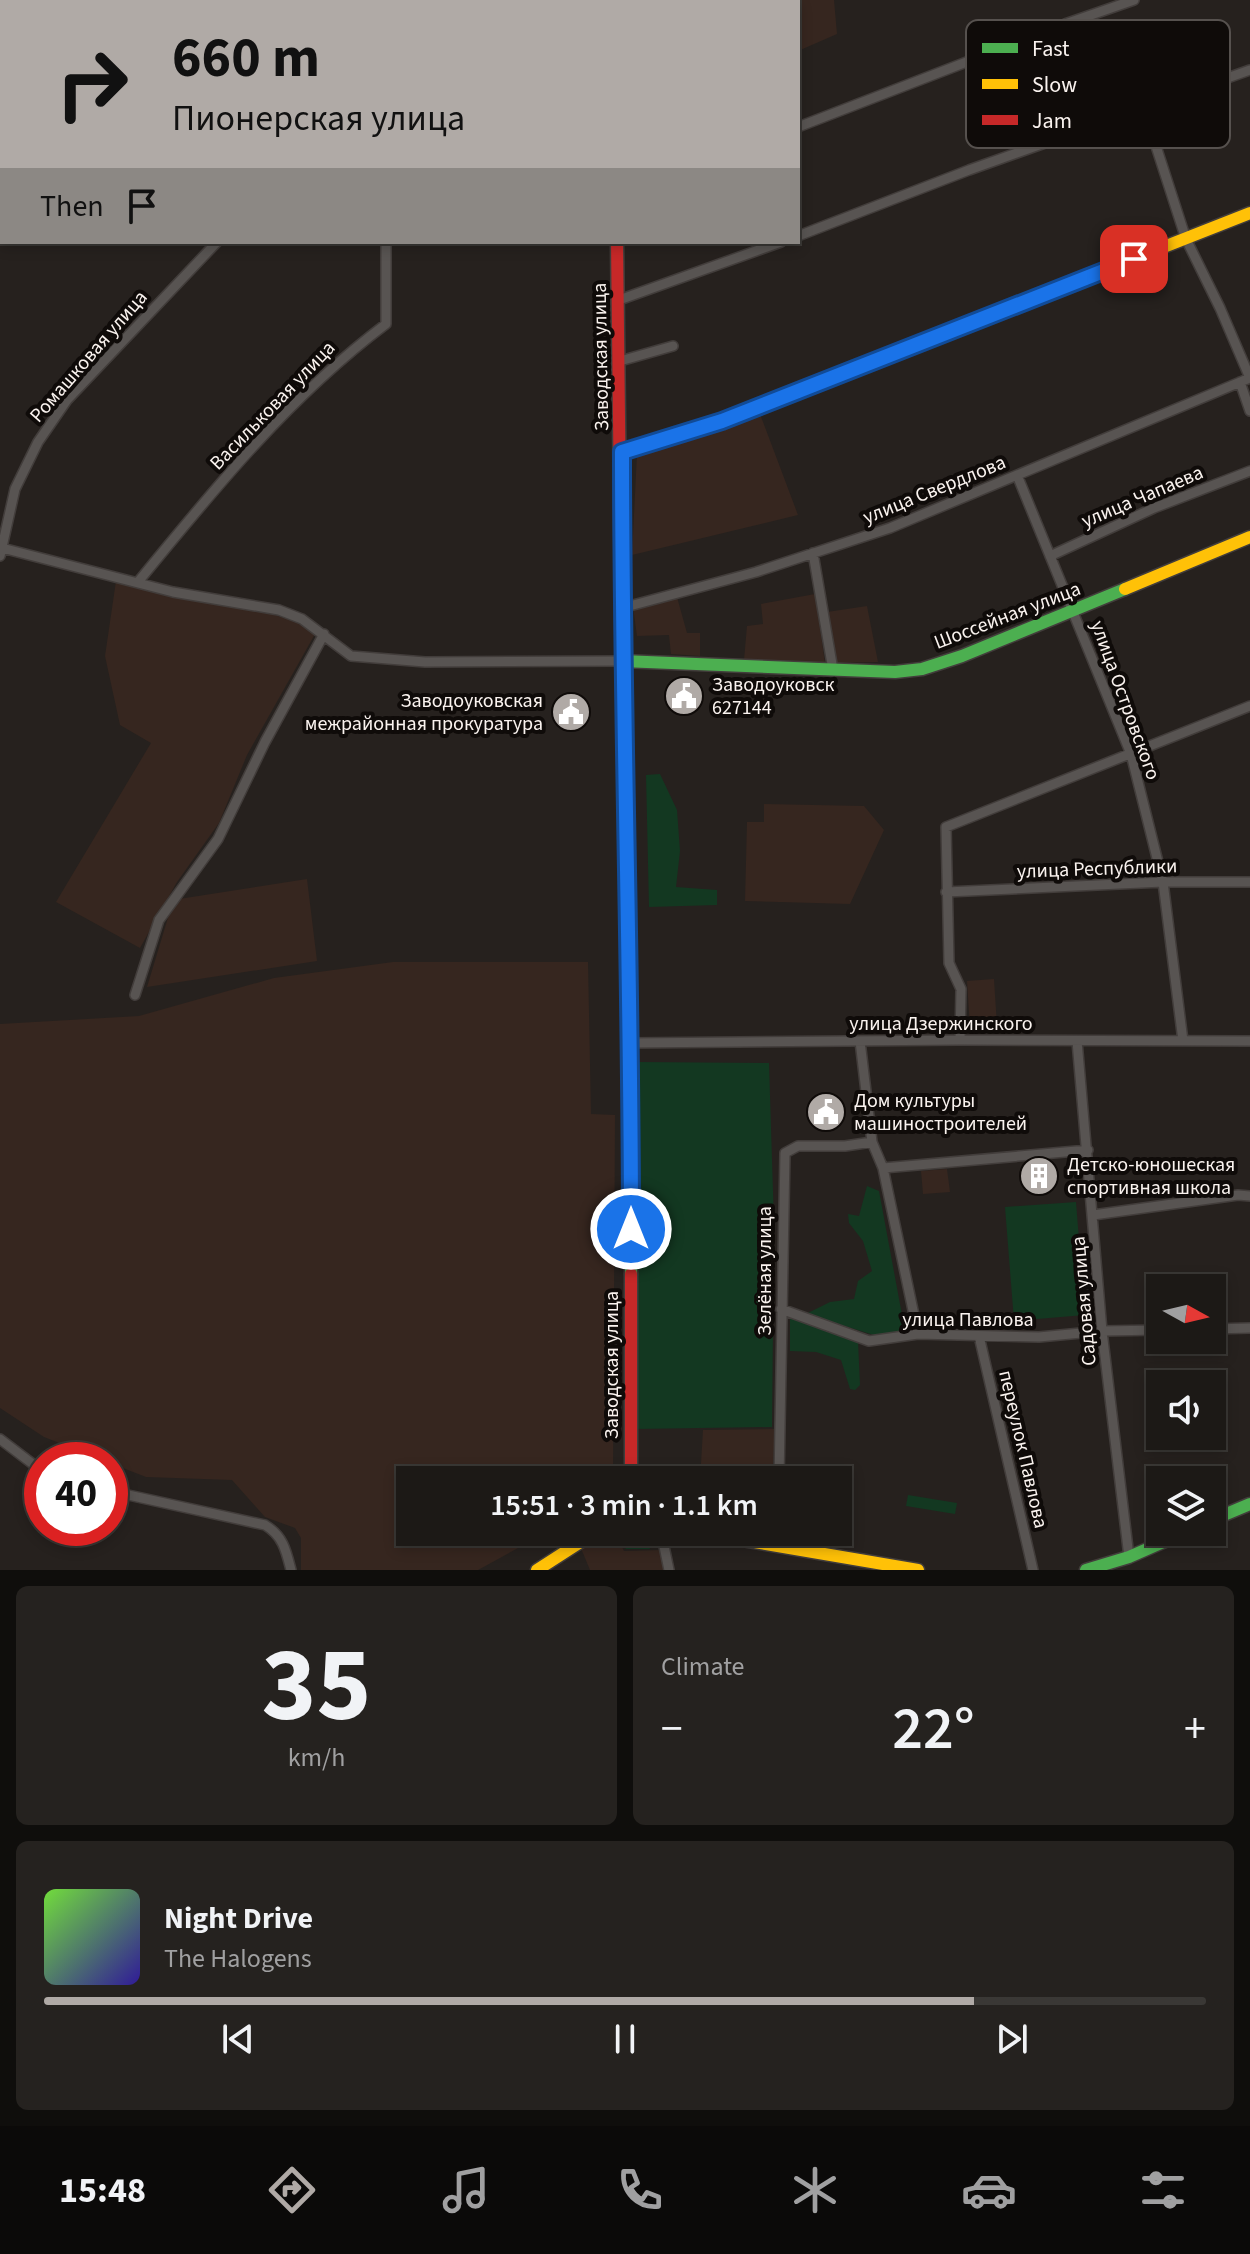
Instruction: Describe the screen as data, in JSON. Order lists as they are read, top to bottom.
{
  "streets": {
    "street": [
      "Ромашковая улица",
      "Заводская улица",
      "Васильковая улица",
      "улица Свердлова",
      "улица Чапаева",
      "Шоссейная улица",
      "улица Островского",
      "улица Республики",
      "улица Дзержинского",
      "Зелёная улица",
      "Садовая улица",
      "улица Павлова",
      "переулок Павлова"
    ]
  },
  "crossings": [
    ["Заводская улица", "улица Свердлова"],
    ["Заводская улица", "Шоссейная улица"],
    ["Заводская улица", "улица Дзержинского"],
    ["улица Свердлова", "улица Островского"],
    ["улица Чапаева", "улица Островского"],
    ["Шоссейная улица", "улица Островского"],
    ["улица Островского", "улица Республики"],
    ["улица Островского", "улица Дзержинского"],
    ["улица Дзержинского", "Садовая улица"],
    ["Зелёная улица", "улица Павлова"],
    ["Садовая улица", "улица Павлова"],
    ["улица Павлова", "переулок Павлова"]
  ],
  "places": {
    "public building": ["Заводоуковск 627144", "Заводоуковская межрайонная прокуратура", "Дом культуры машиностроителей"],
    "building": ["Детско-юношеская спортивная школа"]
  },
  "legend": ["Fast", "Slow", "Jam"],
  "north": "right",
  "page": {
    "turn": ["660 m", "Пионерская улица"],
    "then": "Then",
    "limit": "40",
    "trip": "15:51 · 3 min · 1.1 km",
    "tile": [
      ["35", "km/h"],
      "Climate"
    ],
    "heat": ["−", "22°", "+"],
    "song": ["Night Drive", "The Halogens"],
    "tabs": "15:48"
  }
}
